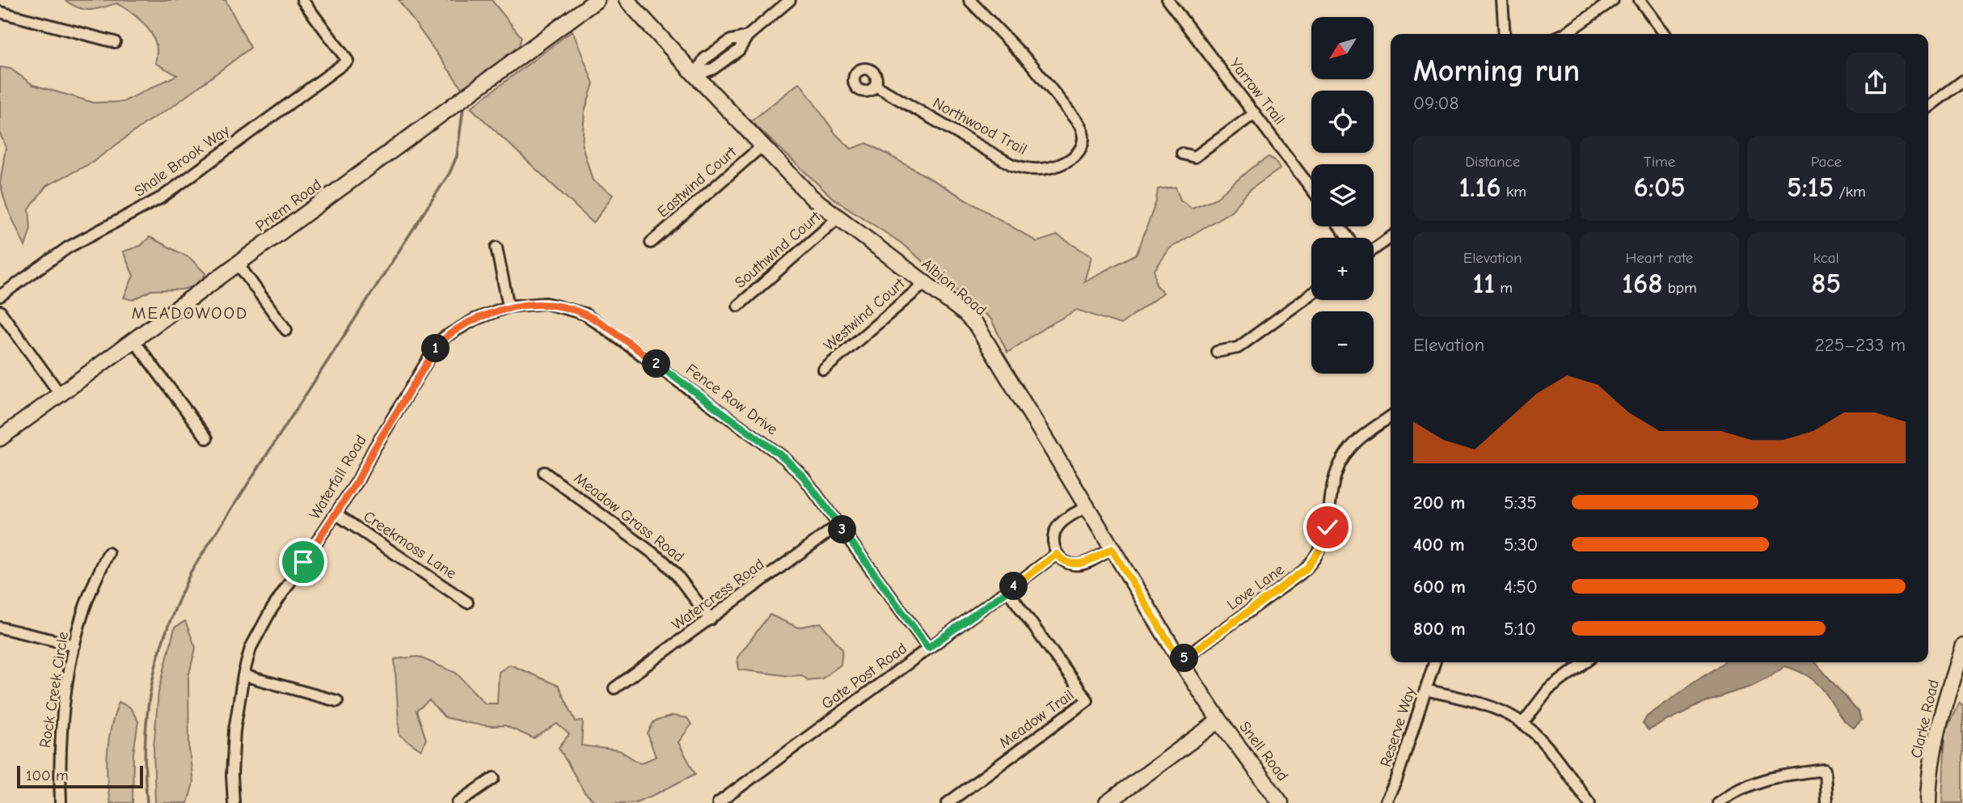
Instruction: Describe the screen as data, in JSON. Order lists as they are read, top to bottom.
{
  "streets": {
    "street": [
      "Yarrow Trail",
      "Northwood Trail",
      "Shale Brook Way",
      "Eastwind Court",
      "Priem Road",
      "Southwind Court",
      "Albion Road",
      "Westwind Court",
      "Fence Row Drive",
      "Waterfall Road",
      "Meadow Grass Road",
      "Creekmoss Lane",
      "Love Lane",
      "Watercress Road",
      "Gate Post Road",
      "Rock Creek Circle",
      "Meadow Trail",
      "Clarke Road",
      "Reserve Way",
      "Snell Road"
    ]
  },
  "crossings": [
    ["Eastwind Court", "Albion Road"],
    ["Southwind Court", "Albion Road"],
    ["Albion Road", "Westwind Court"],
    ["Albion Road", "Love Lane"],
    ["Albion Road", "Gate Post Road"],
    ["Albion Road", "Snell Road"],
    ["Fence Row Drive", "Waterfall Road"],
    ["Fence Row Drive", "Watercress Road"],
    ["Fence Row Drive", "Gate Post Road"],
    ["Waterfall Road", "Creekmoss Lane"],
    ["Meadow Grass Road", "Watercress Road"],
    ["Gate Post Road", "Meadow Trail"]
  ],
  "districts": ["MEADOWOOD"],
  "scale_bar": "100 m",
  "north": "bottom left",
  "page": {
    "map_buttons": ["+", "−"],
    "heading": ["Morning run", "09:08"],
    "stats": [
      ["Distance", "1.16 km"],
      ["Time", "6:05"],
      ["Pace", "5:15 /km"],
      ["Elevation", "11 m"],
      ["Heart rate", "168 bpm"],
      ["kcal", "85"]
    ],
    "chart": ["Elevation", "225–233 m"],
    "pins": [
      "1",
      "2",
      "3",
      "4",
      "5"
    ],
    "list": [
      {
        "name": "200 m",
        "note": "5:35"
      },
      {
        "name": "400 m",
        "note": "5:30"
      },
      {
        "name": "600 m",
        "note": "4:50"
      },
      {
        "name": "800 m",
        "note": "5:10"
      }
    ],
    "scale": "100 m"
  }
}
